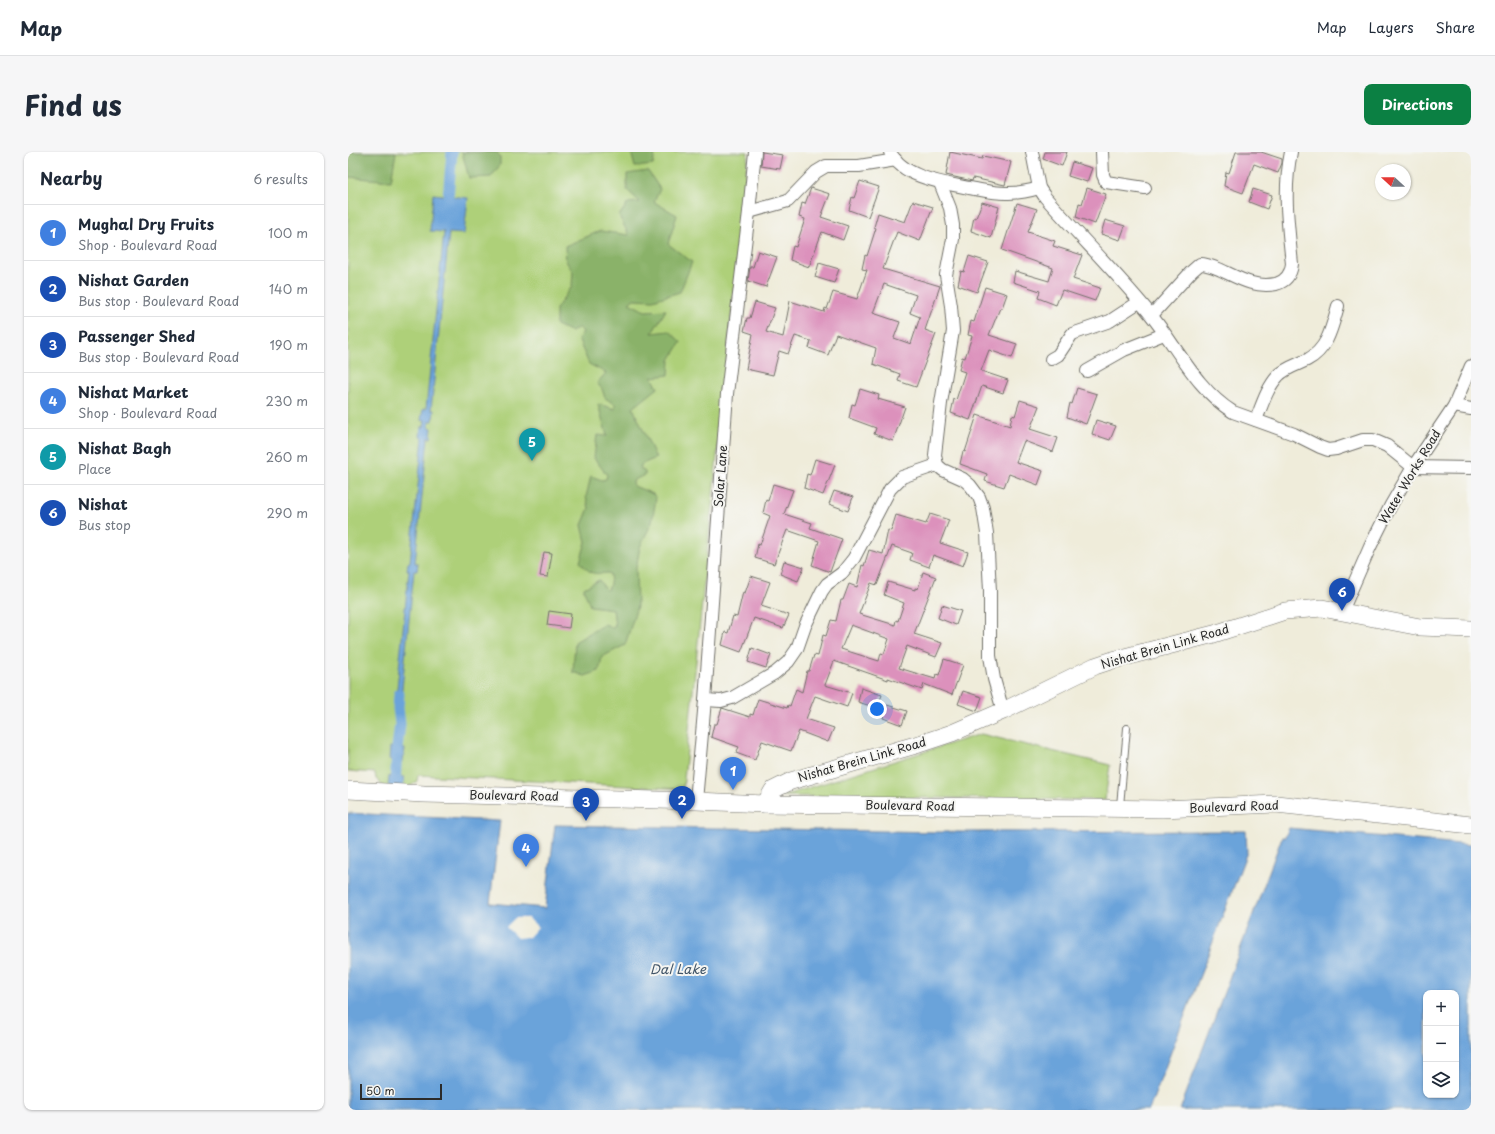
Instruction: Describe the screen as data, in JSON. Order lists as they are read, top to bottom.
{
  "streets": {
    "main road": ["Nishat Brein Link Road", "Boulevard Road"],
    "street": ["Solar Lane", "Water Works Road"]
  },
  "crossings": [
    ["Solar Lane", "Boulevard Road"],
    ["Water Works Road", "Nishat Brein Link Road"],
    ["Nishat Brein Link Road", "Boulevard Road"]
  ],
  "water": ["Dal Lake"],
  "scale_bar": "50 m",
  "north": "left",
  "page": {
    "header": "Map",
    "nav": ["Map", "Layers", "Share"],
    "title": "Find us",
    "buttons": "Directions",
    "heading": ["Nearby", "6 results"],
    "list": [
      {
        "mark": "1",
        "name": "Mughal Dry Fruits",
        "note": "Shop · Boulevard Road",
        "value": "100 m"
      },
      {
        "mark": "2",
        "name": "Nishat Garden",
        "note": "Bus stop · Boulevard Road",
        "value": "140 m"
      },
      {
        "mark": "3",
        "name": "Passenger Shed",
        "note": "Bus stop · Boulevard Road",
        "value": "190 m"
      },
      {
        "mark": "4",
        "name": "Nishat Market",
        "note": "Shop · Boulevard Road",
        "value": "230 m"
      },
      {
        "mark": "5",
        "name": "Nishat Bagh",
        "note": "Place",
        "value": "260 m"
      },
      {
        "mark": "6",
        "name": "Nishat",
        "note": "Bus stop",
        "value": "290 m"
      }
    ],
    "pins": [
      "5",
      "6",
      "1",
      "2",
      "3",
      "4"
    ],
    "map_buttons": ["+", "−"],
    "scale": "50 m"
  }
}
